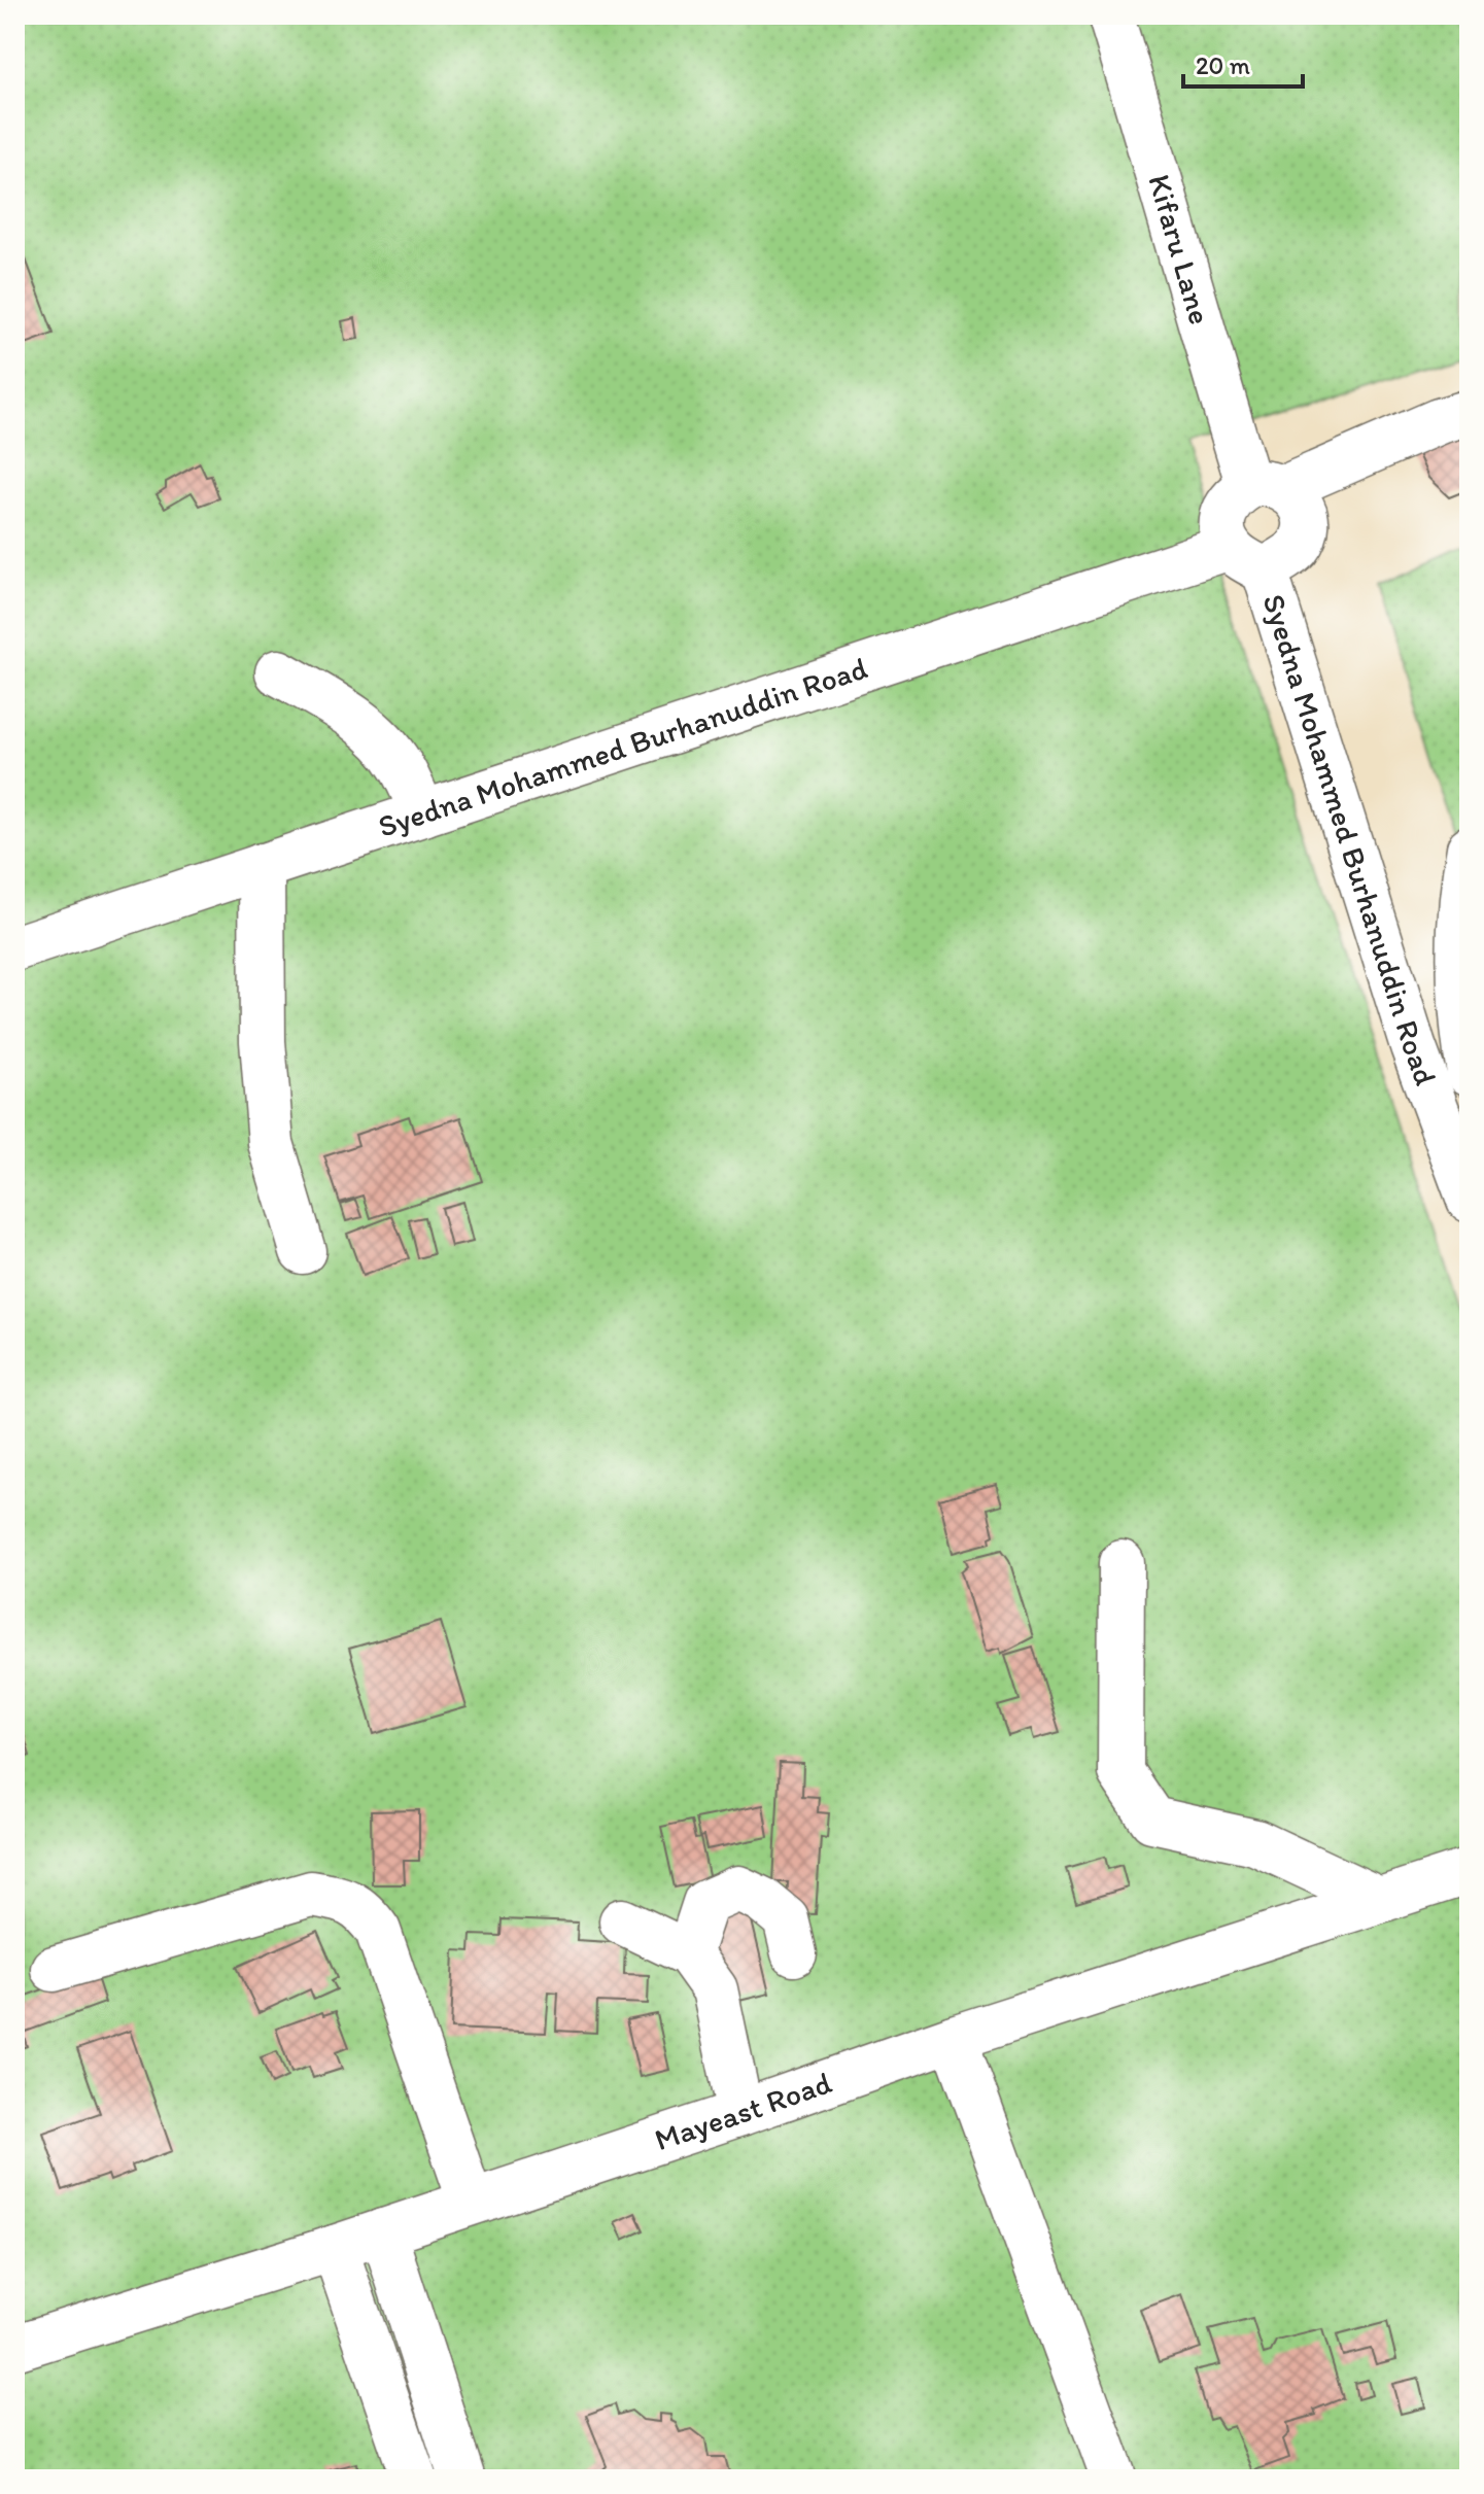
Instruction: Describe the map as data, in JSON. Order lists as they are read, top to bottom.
{
  "streets": {
    "street": ["Kifaru Lane", "Syedna Mohammed Burhanuddin Road", "Mayeast Road"]
  },
  "crossings": [
    ["Kifaru Lane", "Syedna Mohammed Burhanuddin Road"]
  ],
  "scale_bar": "20 m"
}
